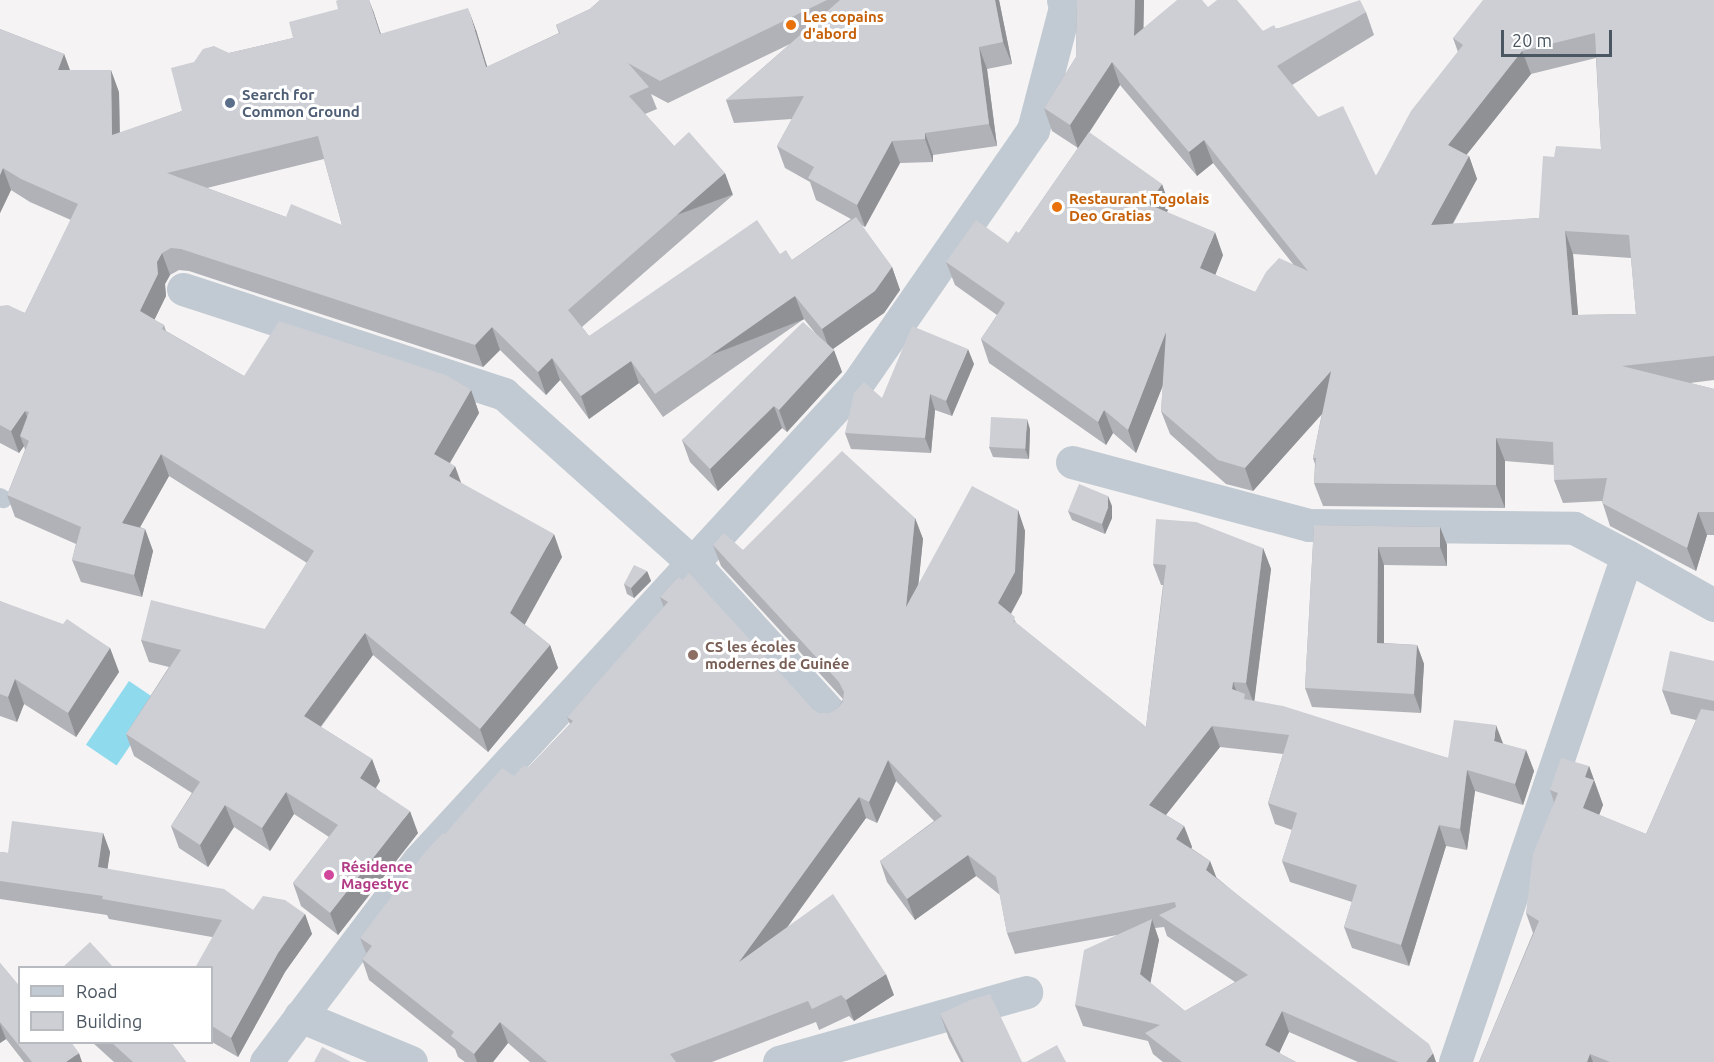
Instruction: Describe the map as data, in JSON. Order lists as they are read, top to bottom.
{
  "places": [
    "Les copains d'abord",
    "Search for Common Ground",
    "Restaurant Togolais Deo Gratias",
    "CS les écoles modernes de Guinée",
    "Résidence Magestyc"
  ],
  "legend": ["Road", "Building"],
  "scale_bar": "20 m"
}
